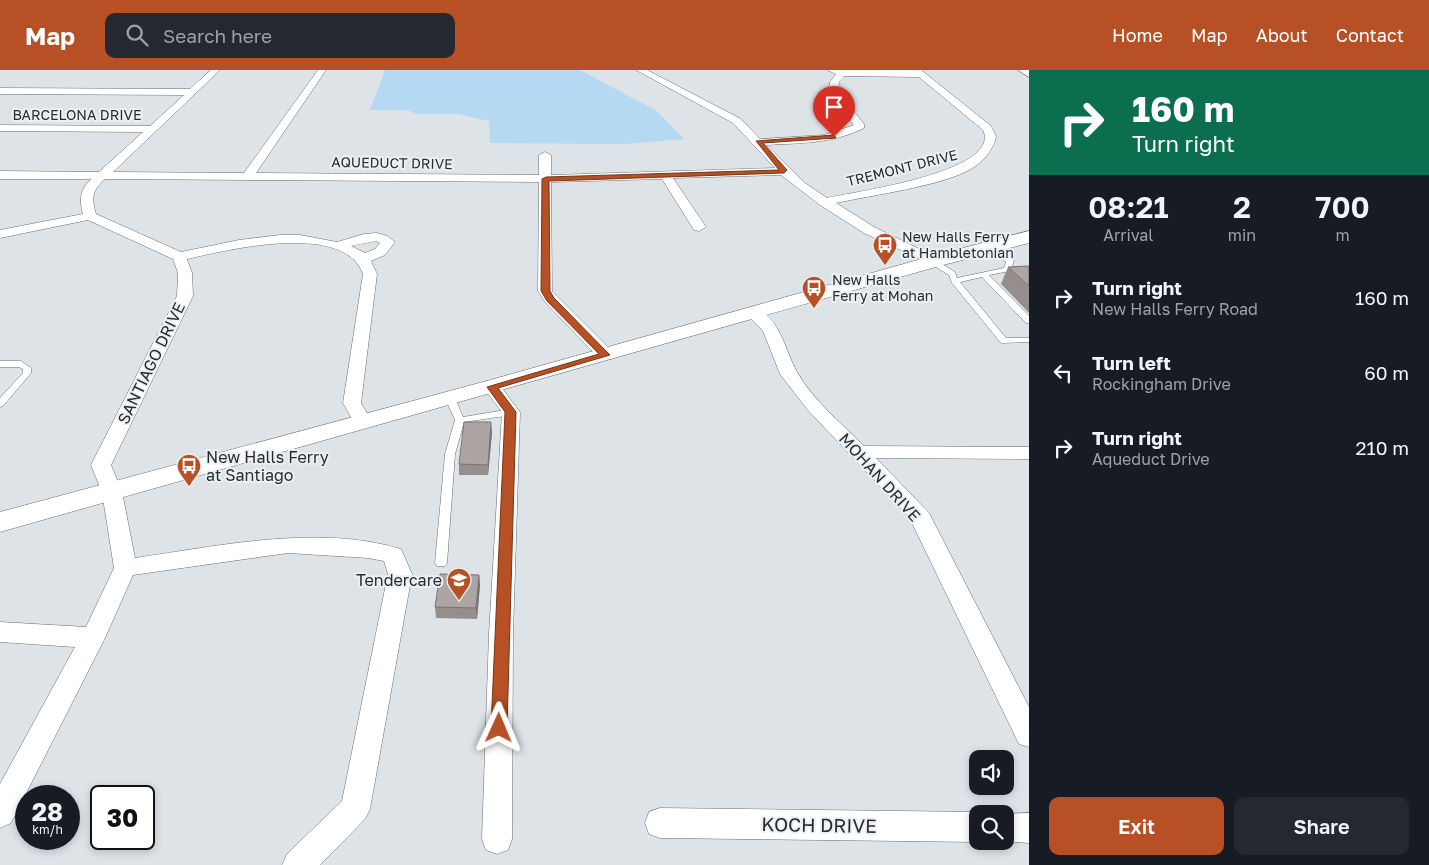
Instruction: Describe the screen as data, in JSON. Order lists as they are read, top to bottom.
{
  "streets": {
    "street": [
      "BARCELONA DRIVE",
      "AQUEDUCT DRIVE",
      "TREMONT DRIVE",
      "SANTIAGO DRIVE",
      "MOHAN DRIVE",
      "KOCH DRIVE"
    ]
  },
  "places": {
    "bus stop": ["New Halls Ferry at Hambletonian", "New Halls Ferry at Mohan", "New Halls Ferry at Santiago"],
    "school or university": ["Tendercare"]
  },
  "page": {
    "header": "Map",
    "search": "Search here",
    "nav": [
      "Home",
      "Map",
      "About",
      "Contact"
    ],
    "turn": ["160 m", "Turn right"],
    "eta": [
      "08:21",
      "Arrival",
      "2",
      "min",
      "700",
      "m"
    ],
    "list": [
      {
        "name": "Turn right",
        "note": "New Halls Ferry Road",
        "value": "160 m"
      },
      {
        "name": "Turn left",
        "note": "Rockingham Drive",
        "value": "60 m"
      },
      {
        "name": "Turn right",
        "note": "Aqueduct Drive",
        "value": "210 m"
      }
    ],
    "speed": "28 km/h",
    "limit": "30",
    "buttons": ["Exit", "Share"]
  }
}
